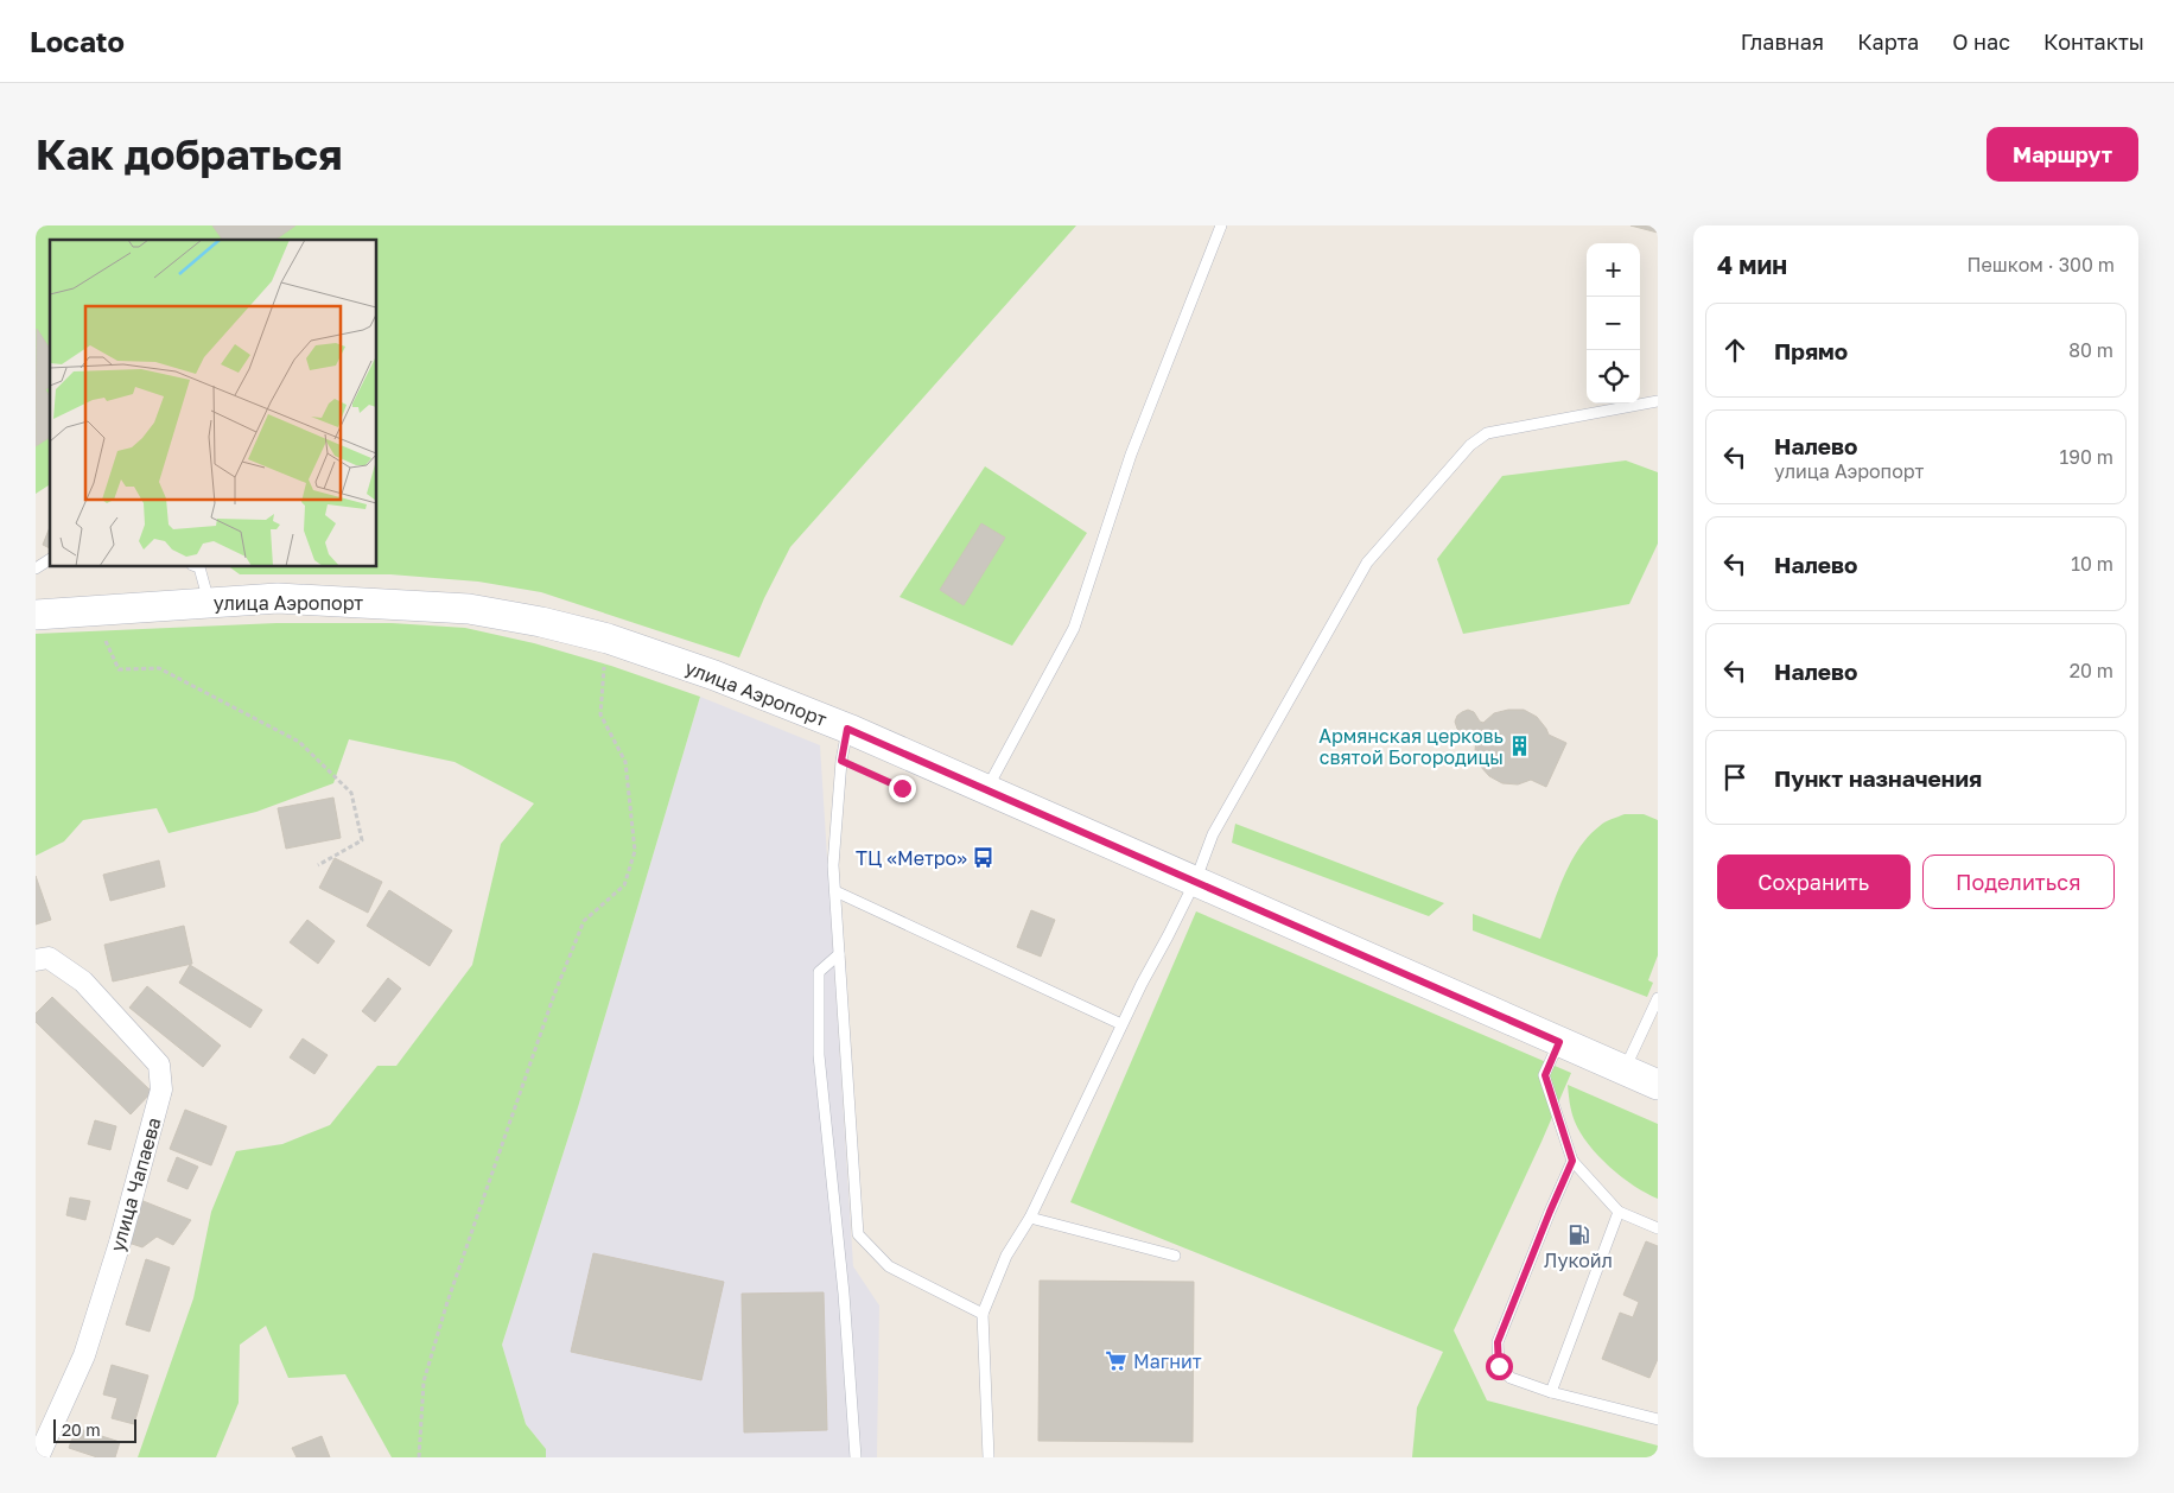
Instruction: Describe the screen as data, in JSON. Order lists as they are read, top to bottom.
{
  "streets": {
    "main road": ["улица Аэропорт"],
    "street": ["улица Чапаева"]
  },
  "places": {
    "building": ["Армянская церковь святой Богородицы"],
    "bus stop": ["ТЦ «Метро»"],
    "fuel station": ["Лукойл"],
    "supermarket": ["Магнит"]
  },
  "scale_bar": "20 m",
  "page": {
    "header": "Locato",
    "nav": [
      "Главная",
      "Карта",
      "О нас",
      "Контакты"
    ],
    "buttons": [
      "Маршрут",
      ["Сохранить", "Поделиться"]
    ],
    "title": "Как добраться",
    "heading": ["4 мин", "Пешком · 300 m"],
    "map_buttons": ["+", "−"],
    "list": [
      ["Прямо", "80 m"],
      ["Налево", "улица Аэропорт", "190 m"],
      ["Налево", "10 m"],
      ["Налево", "20 m"],
      "Пункт назначения"
    ],
    "scale": "20 m"
  }
}
